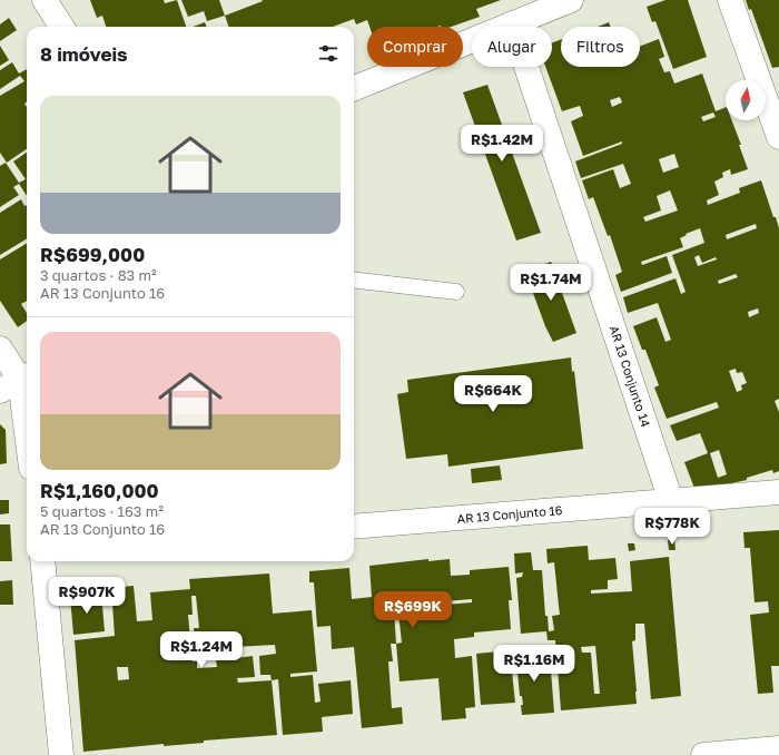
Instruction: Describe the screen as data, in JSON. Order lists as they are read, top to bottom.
{
  "streets": {
    "street": ["AR 13 Conjunto 14", "AR 13 Conjunto 16"]
  },
  "crossings": [
    ["AR 13 Conjunto 14", "AR 13 Conjunto 16"]
  ],
  "north": "top",
  "page": {
    "chip": ["Comprar", "Alugar", "Filtros"],
    "heading": "8 imóveis",
    "list": [
      {
        "name": "R$699,000",
        "note": "3 quartos · 83 m² · AR 13 Conjunto 16"
      },
      {
        "name": "R$1,160,000",
        "note": "5 quartos · 163 m² · AR 13 Conjunto 16"
      }
    ],
    "price": [
      "R$1.42M",
      "R$1.74M",
      "R$664K",
      "R$778K",
      "R$907K",
      "R$699K",
      "R$1.24M",
      "R$1.16M"
    ]
  }
}
